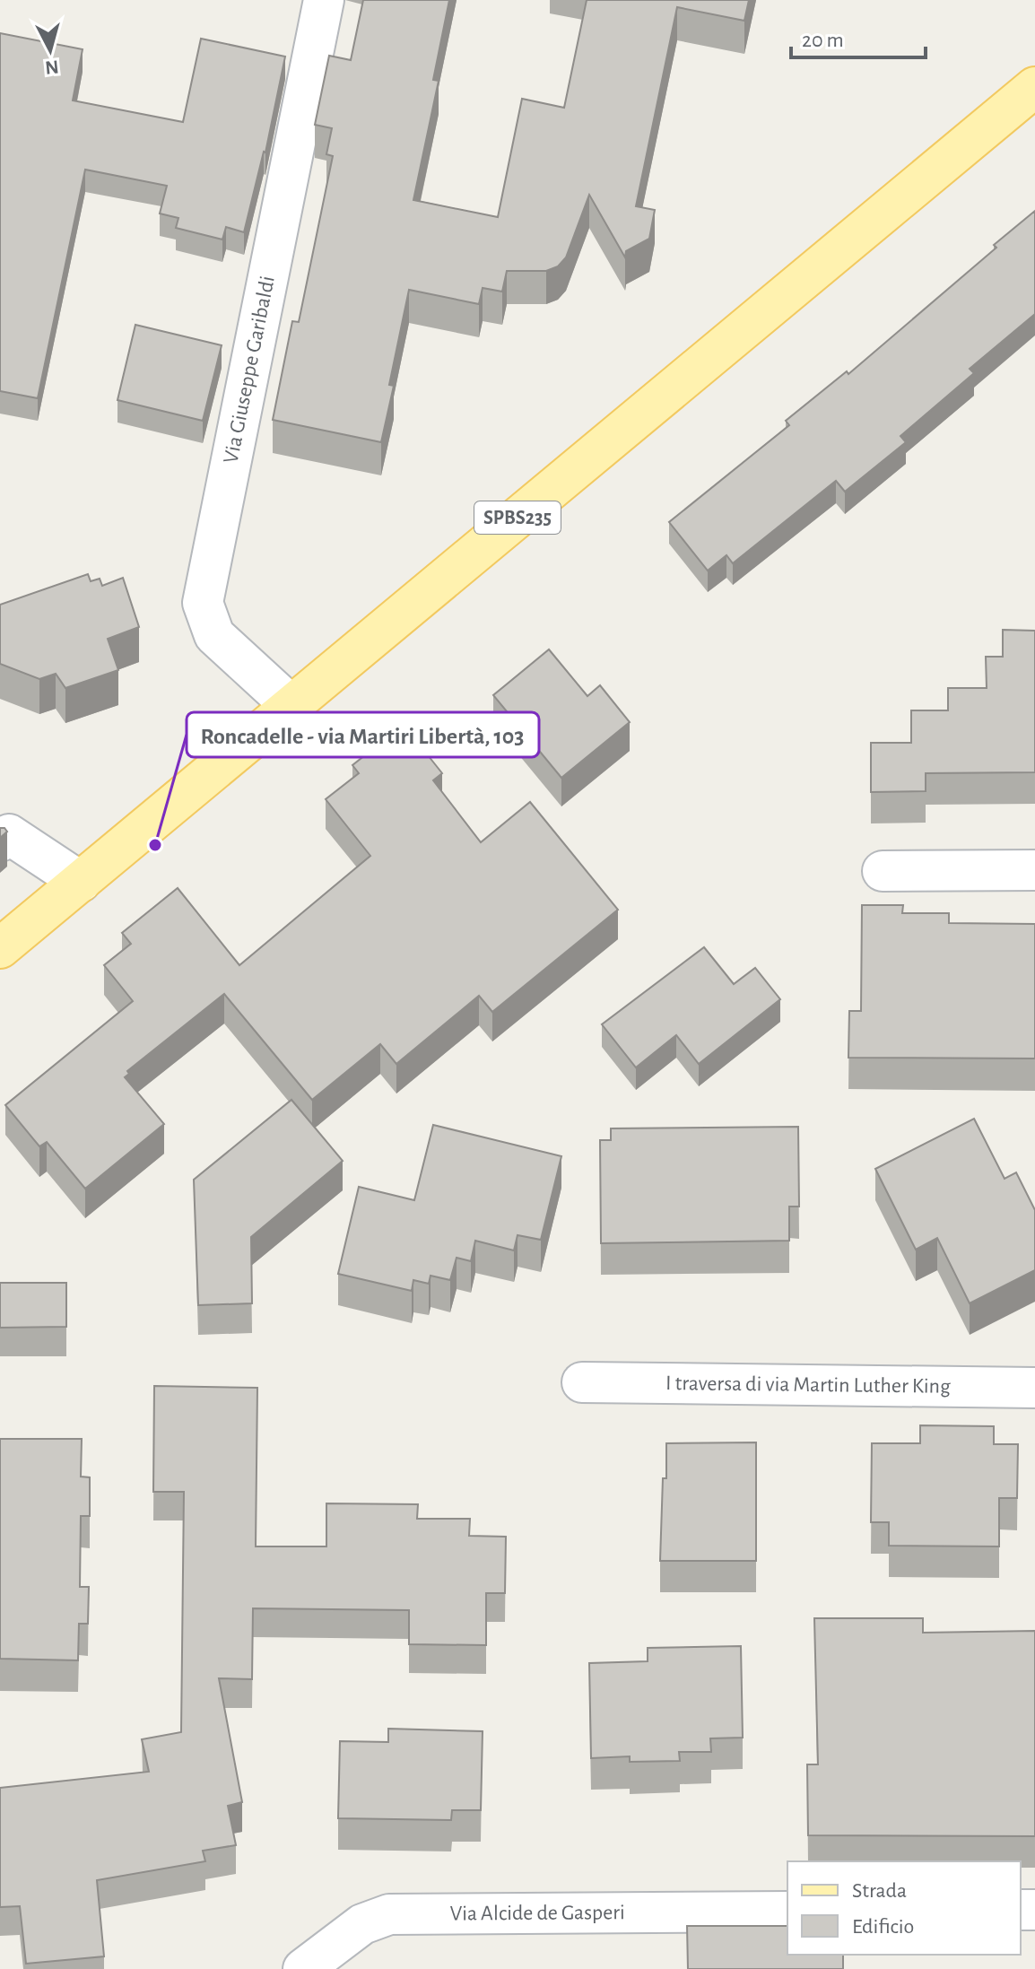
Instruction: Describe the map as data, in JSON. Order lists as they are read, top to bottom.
{
  "streets": {
    "main road": ["SPBS235"],
    "street": ["Via Giuseppe Garibaldi", "I traversa di via Martin Luther King", "Via Alcide de Gasperi"]
  },
  "crossings": [
    ["Via Giuseppe Garibaldi", "SPBS235"]
  ],
  "places": ["Roncadelle - via Martiri Libertà, 103"],
  "legend": ["Strada", "Edificio"],
  "scale_bar": "20 m",
  "north": "bottom"
}
